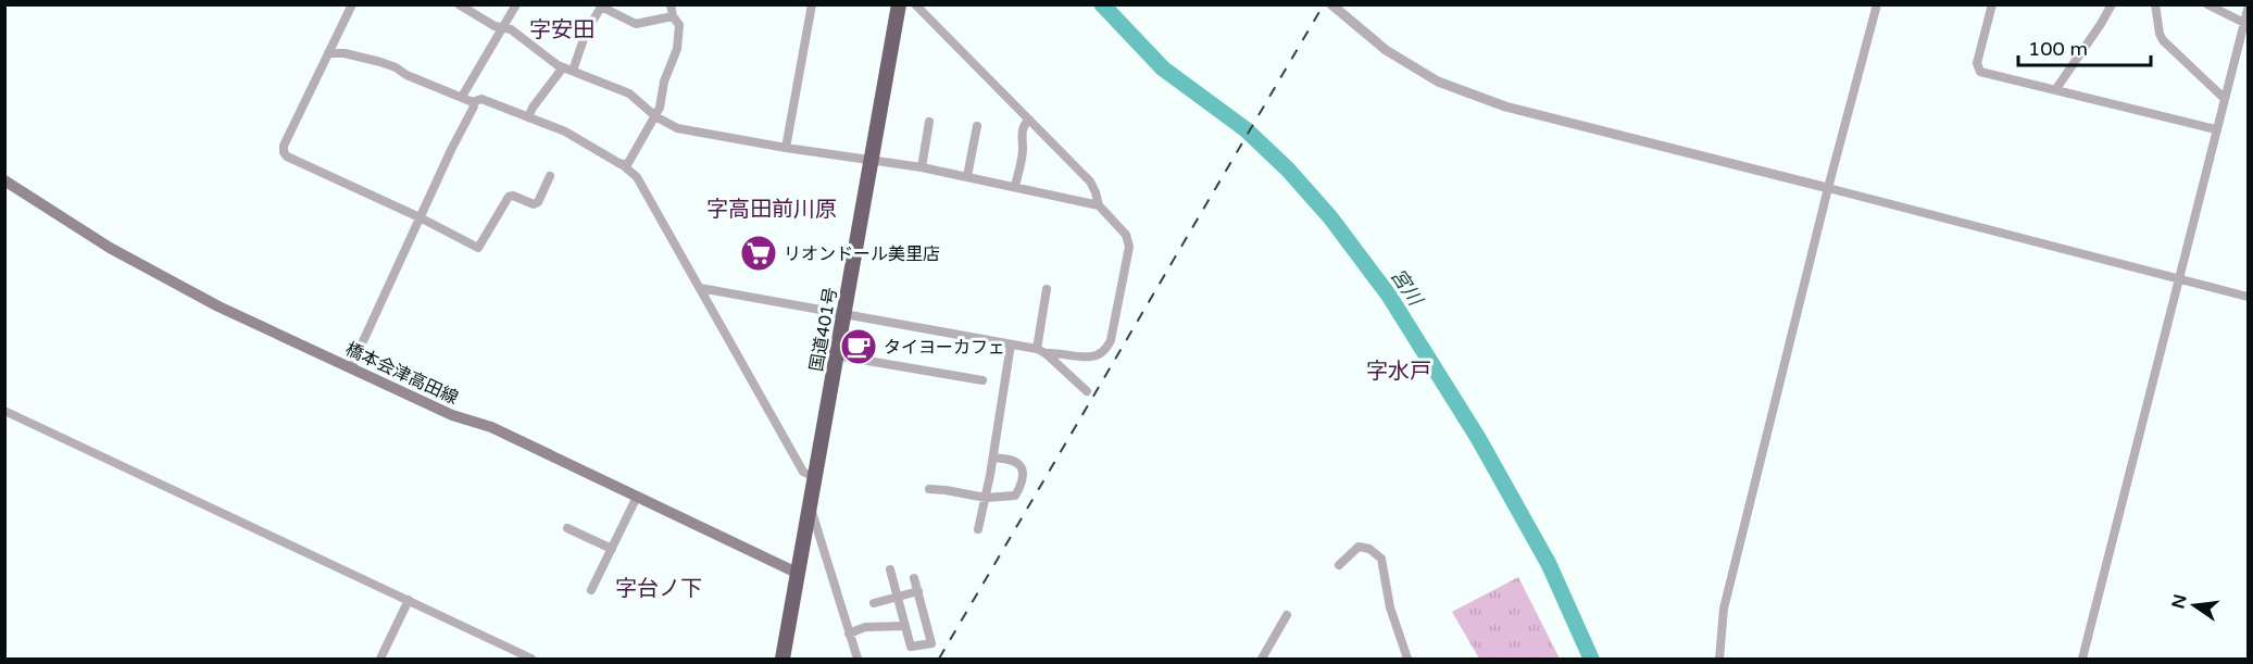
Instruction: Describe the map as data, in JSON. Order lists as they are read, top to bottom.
{
  "streets": {
    "highway": ["国道401号"],
    "main road": ["橋本会津高田線"]
  },
  "crossings": [
    ["国道401号", "橋本会津高田線"]
  ],
  "districts": [
    "字安田",
    "字高田前川原",
    "字水戸",
    "字台ノ下"
  ],
  "water": ["宮川"],
  "places": {
    "supermarket": ["リオンドール美里店"],
    "cafe": ["タイヨーカフェ"]
  },
  "scale_bar": "100 m",
  "north": "left"
}
